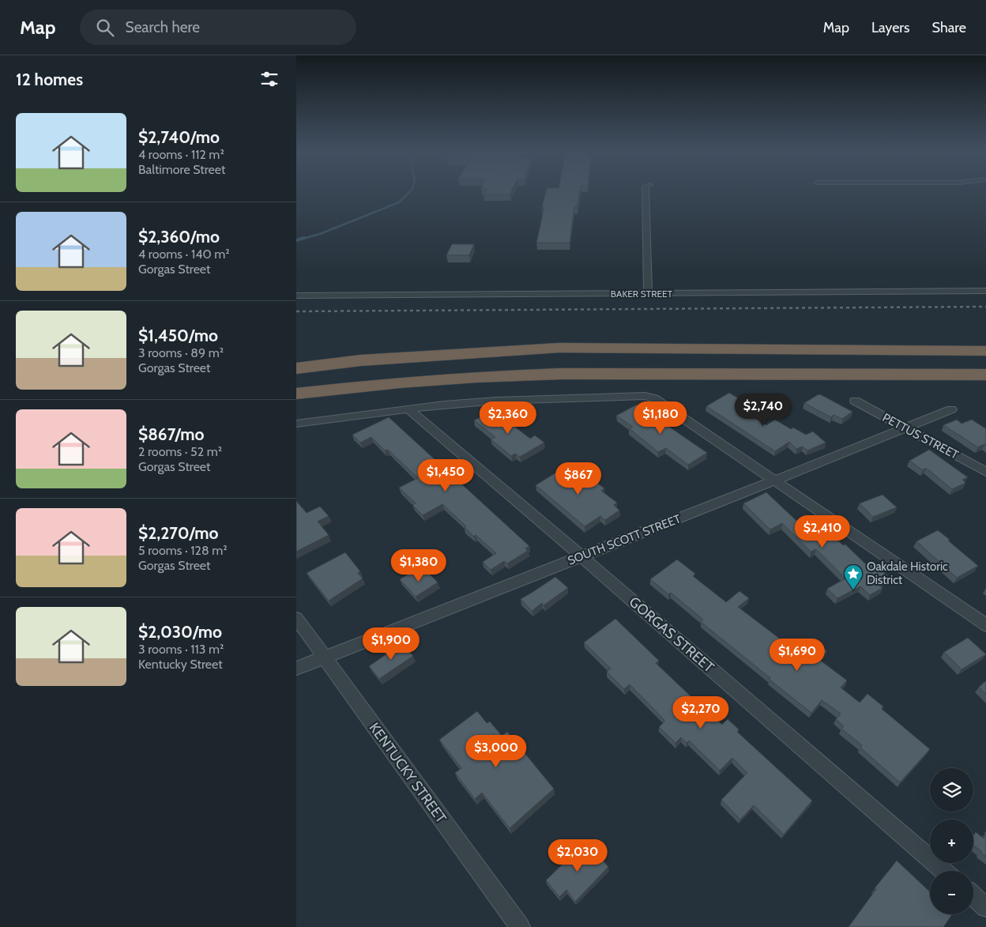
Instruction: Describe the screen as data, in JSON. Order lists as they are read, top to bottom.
{
  "streets": {
    "street": [
      "BAKER STREET",
      "PETTUS STREET",
      "SOUTH SCOTT STREET",
      "GORGAS STREET",
      "KENTUCKY STREET"
    ]
  },
  "crossings": [
    ["PETTUS STREET", "SOUTH SCOTT STREET"],
    ["SOUTH SCOTT STREET", "GORGAS STREET"],
    ["SOUTH SCOTT STREET", "KENTUCKY STREET"]
  ],
  "places": {
    "place": ["Oakdale Historic District"]
  },
  "page": {
    "header": "Map",
    "search": "Search here",
    "nav": ["Map", "Layers", "Share"],
    "heading": "12 homes",
    "list": [
      {
        "name": "$2,740/mo",
        "note": "4 rooms · 112 m² · Baltimore Street"
      },
      {
        "name": "$2,360/mo",
        "note": "4 rooms · 140 m² · Gorgas Street"
      },
      {
        "name": "$1,450/mo",
        "note": "3 rooms · 89 m² · Gorgas Street"
      },
      {
        "name": "$867/mo",
        "note": "2 rooms · 52 m² · Gorgas Street"
      },
      {
        "name": "$2,270/mo",
        "note": "5 rooms · 128 m² · Gorgas Street"
      },
      {
        "name": "$2,030/mo",
        "note": "3 rooms · 113 m² · Kentucky Street"
      }
    ],
    "price": [
      "$2,740",
      "$2,360",
      "$1,180",
      "$1,450",
      "$867",
      "$2,410",
      "$1,380",
      "$1,900",
      "$1,690",
      "$2,270",
      "$3,000",
      "$2,030"
    ],
    "map_buttons": ["+", "−"]
  }
}
